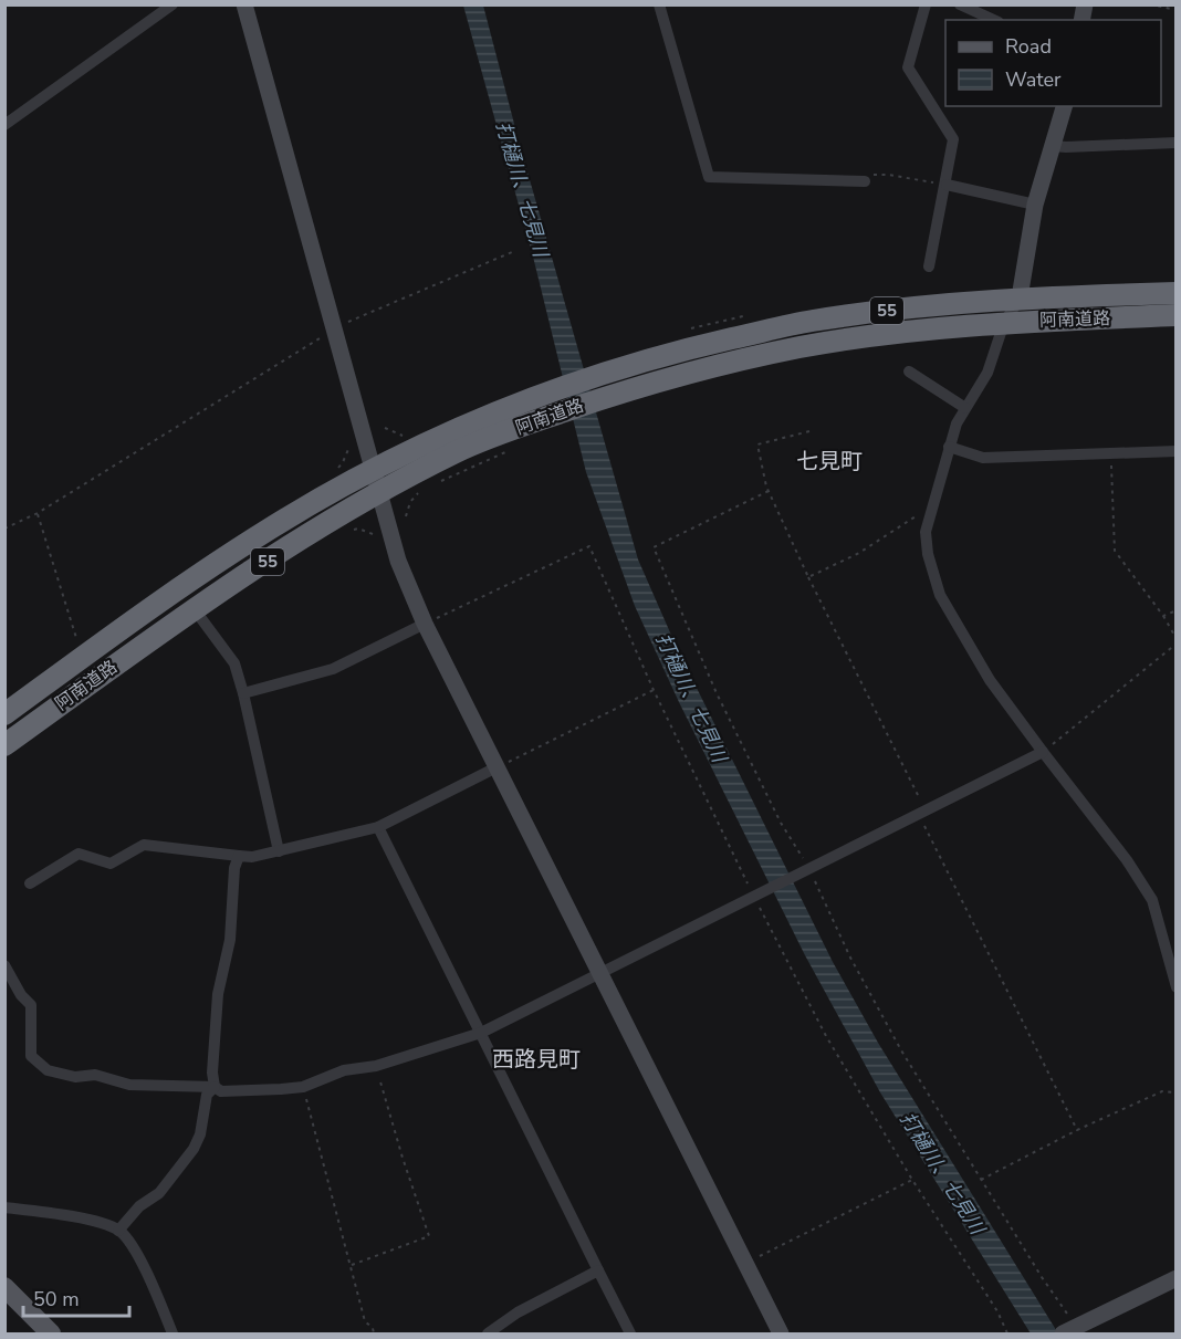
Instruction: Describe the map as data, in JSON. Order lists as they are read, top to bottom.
{
  "streets": {
    "highway": ["55", "阿南道路"]
  },
  "districts": ["七見町", "西路見町"],
  "water": ["打樋川、七見川"],
  "legend": ["Road", "Water"],
  "scale_bar": "50 m"
}
